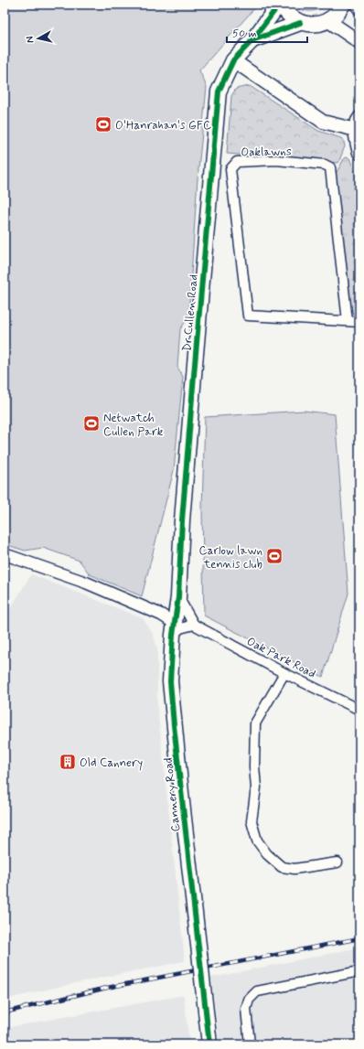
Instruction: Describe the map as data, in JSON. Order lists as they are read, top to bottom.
{
  "streets": {
    "main road": ["Dr Cullen Road", "Cannery Road"],
    "street": ["Oaklawns", "Oak Park Road"]
  },
  "crossings": [
    ["Dr Cullen Road", "Cannery Road"]
  ],
  "places": {
    "sports": ["O'Hanrahan's GFC", "Netwatch Cullen Park", "Carlow lawn tennis club"],
    "building": ["Old Cannery"]
  },
  "scale_bar": "50 m",
  "north": "left"
}
